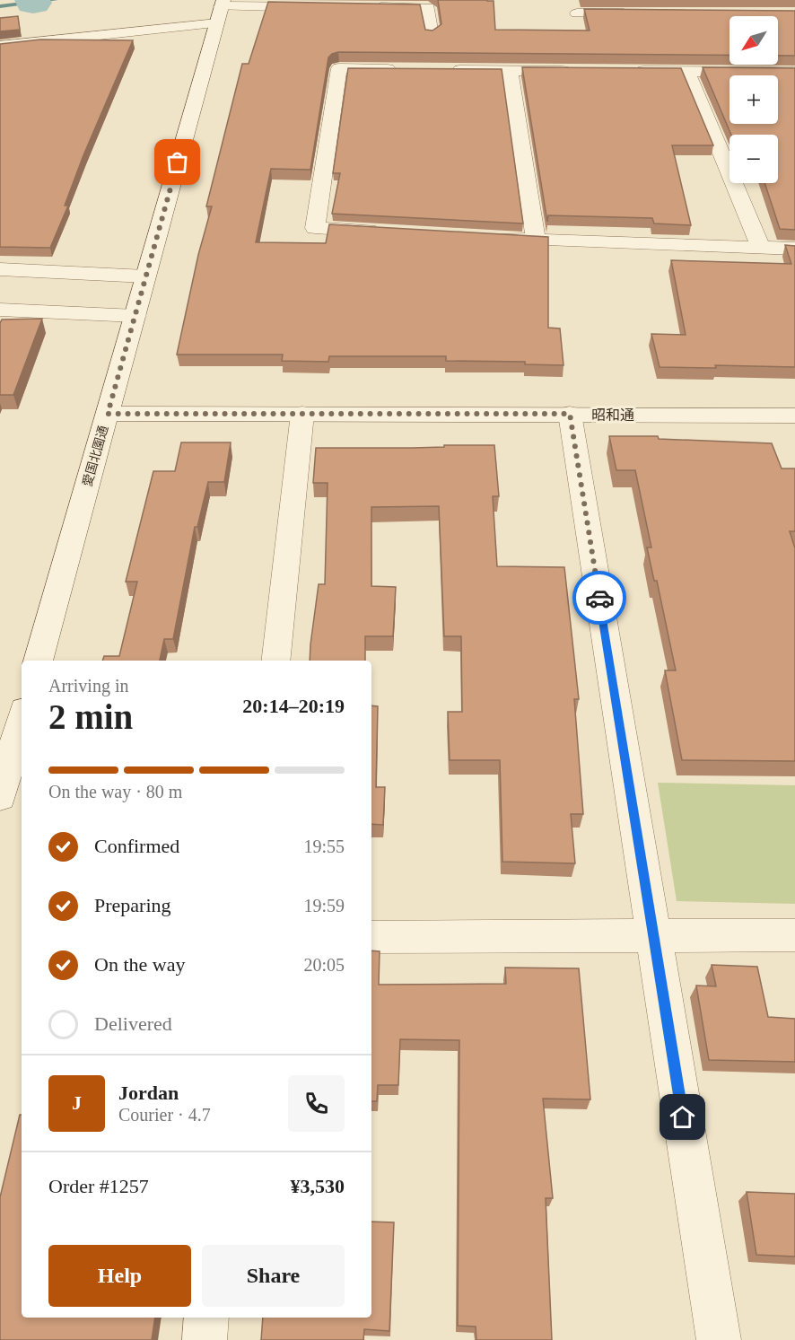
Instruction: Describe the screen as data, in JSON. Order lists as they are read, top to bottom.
{
  "streets": {
    "street": ["昭和通", "愛国北園通"]
  },
  "crossings": [
    ["昭和通", "愛国北園通"]
  ],
  "north": "bottom left",
  "page": {
    "map_buttons": ["+", "−"],
    "heading": ["2 min", "Arriving in", "20:14–20:19"],
    "panel": [
      "Jordan",
      "Courier · 4.7",
      "Order #1257",
      "¥3,530"
    ],
    "bar": "On the way · 80 m",
    "list": [
      ["Confirmed", "19:55"],
      ["Preparing", "19:59"],
      ["On the way", "20:05"],
      "Delivered"
    ],
    "round": "J",
    "buttons": ["Help", "Share"]
  }
}
